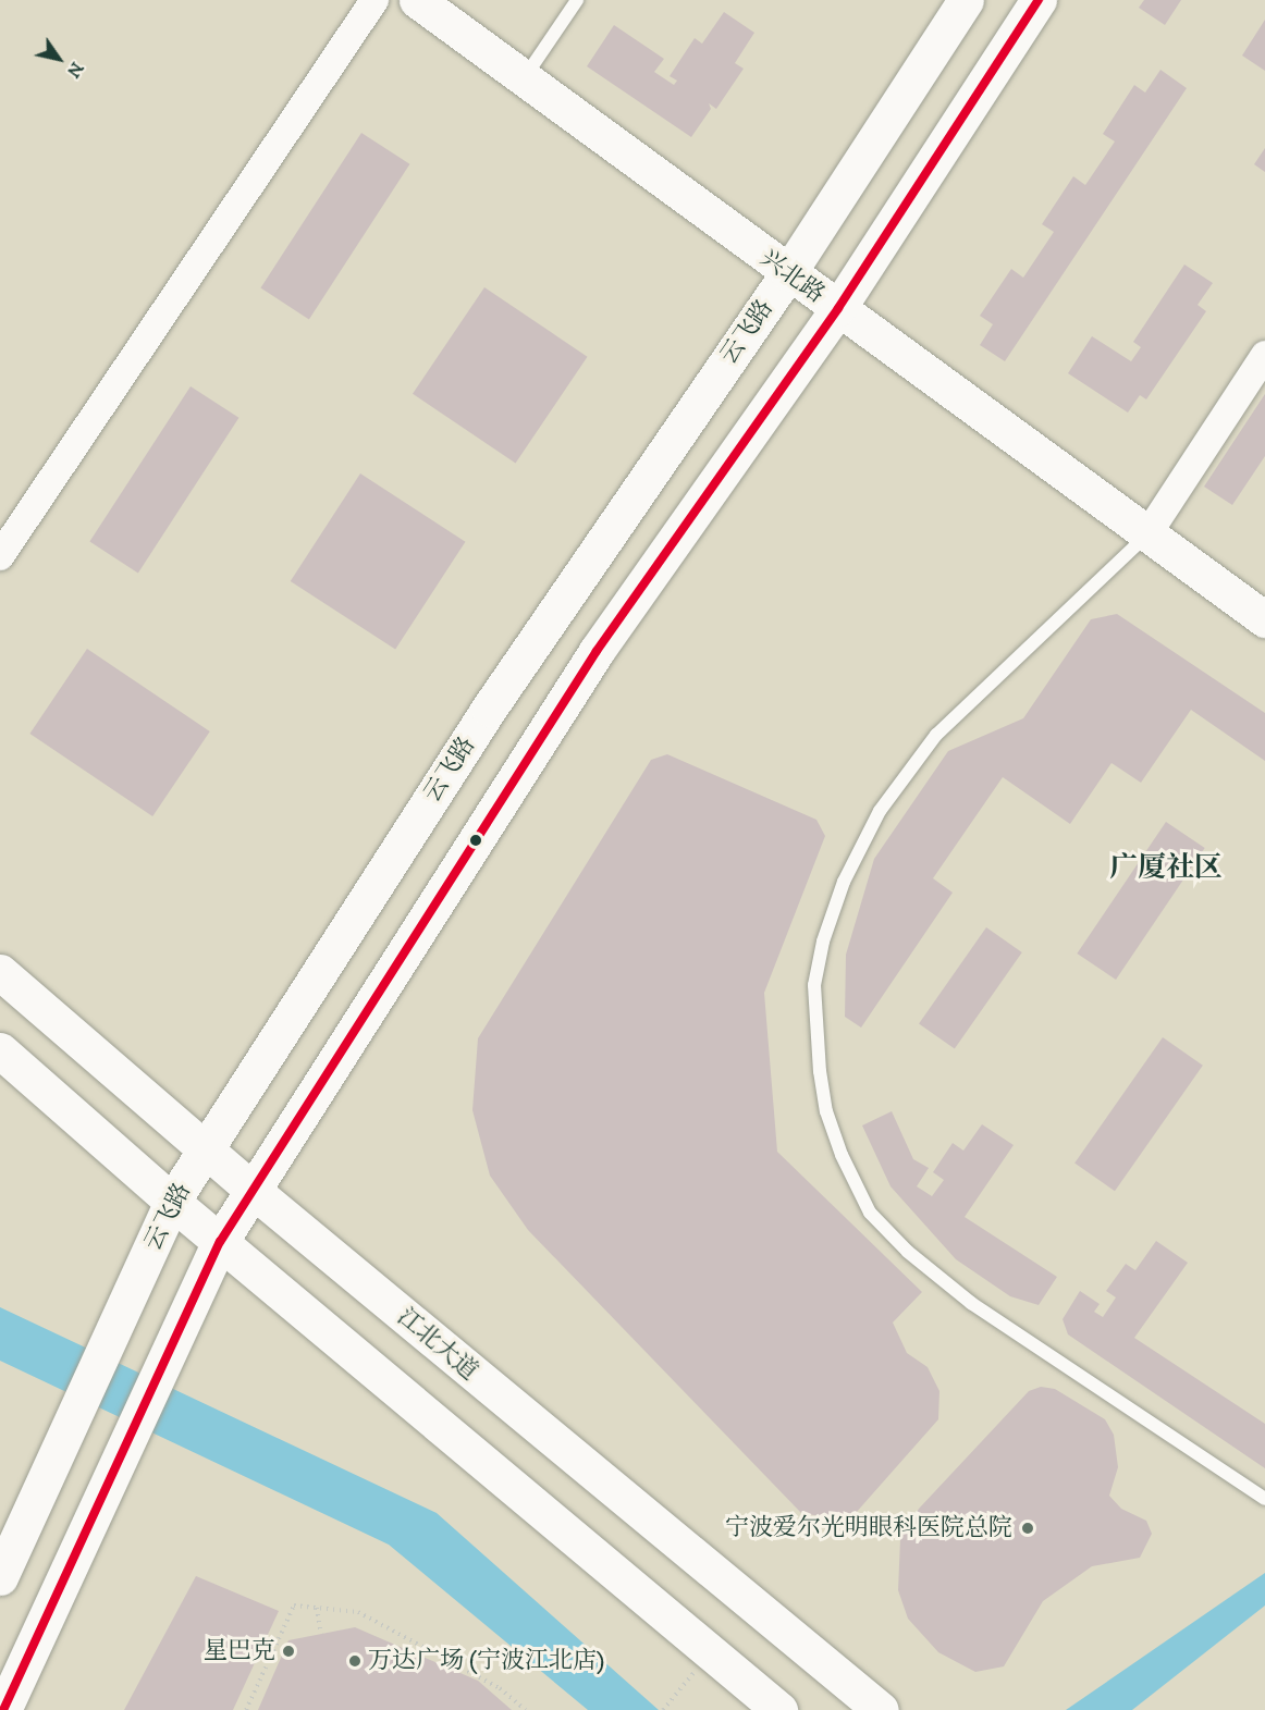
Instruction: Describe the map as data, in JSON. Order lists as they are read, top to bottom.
{
  "streets": {
    "main road": ["兴北路", "云飞路", "江北大道"]
  },
  "crossings": [
    ["兴北路", "云飞路"],
    ["云飞路", "江北大道"]
  ],
  "districts": ["广厦社区"],
  "places": ["宁波爱尔光明眼科医院总院", "星巴克", "万达广场 (宁波江北店)"],
  "north": "bottom right"
}
